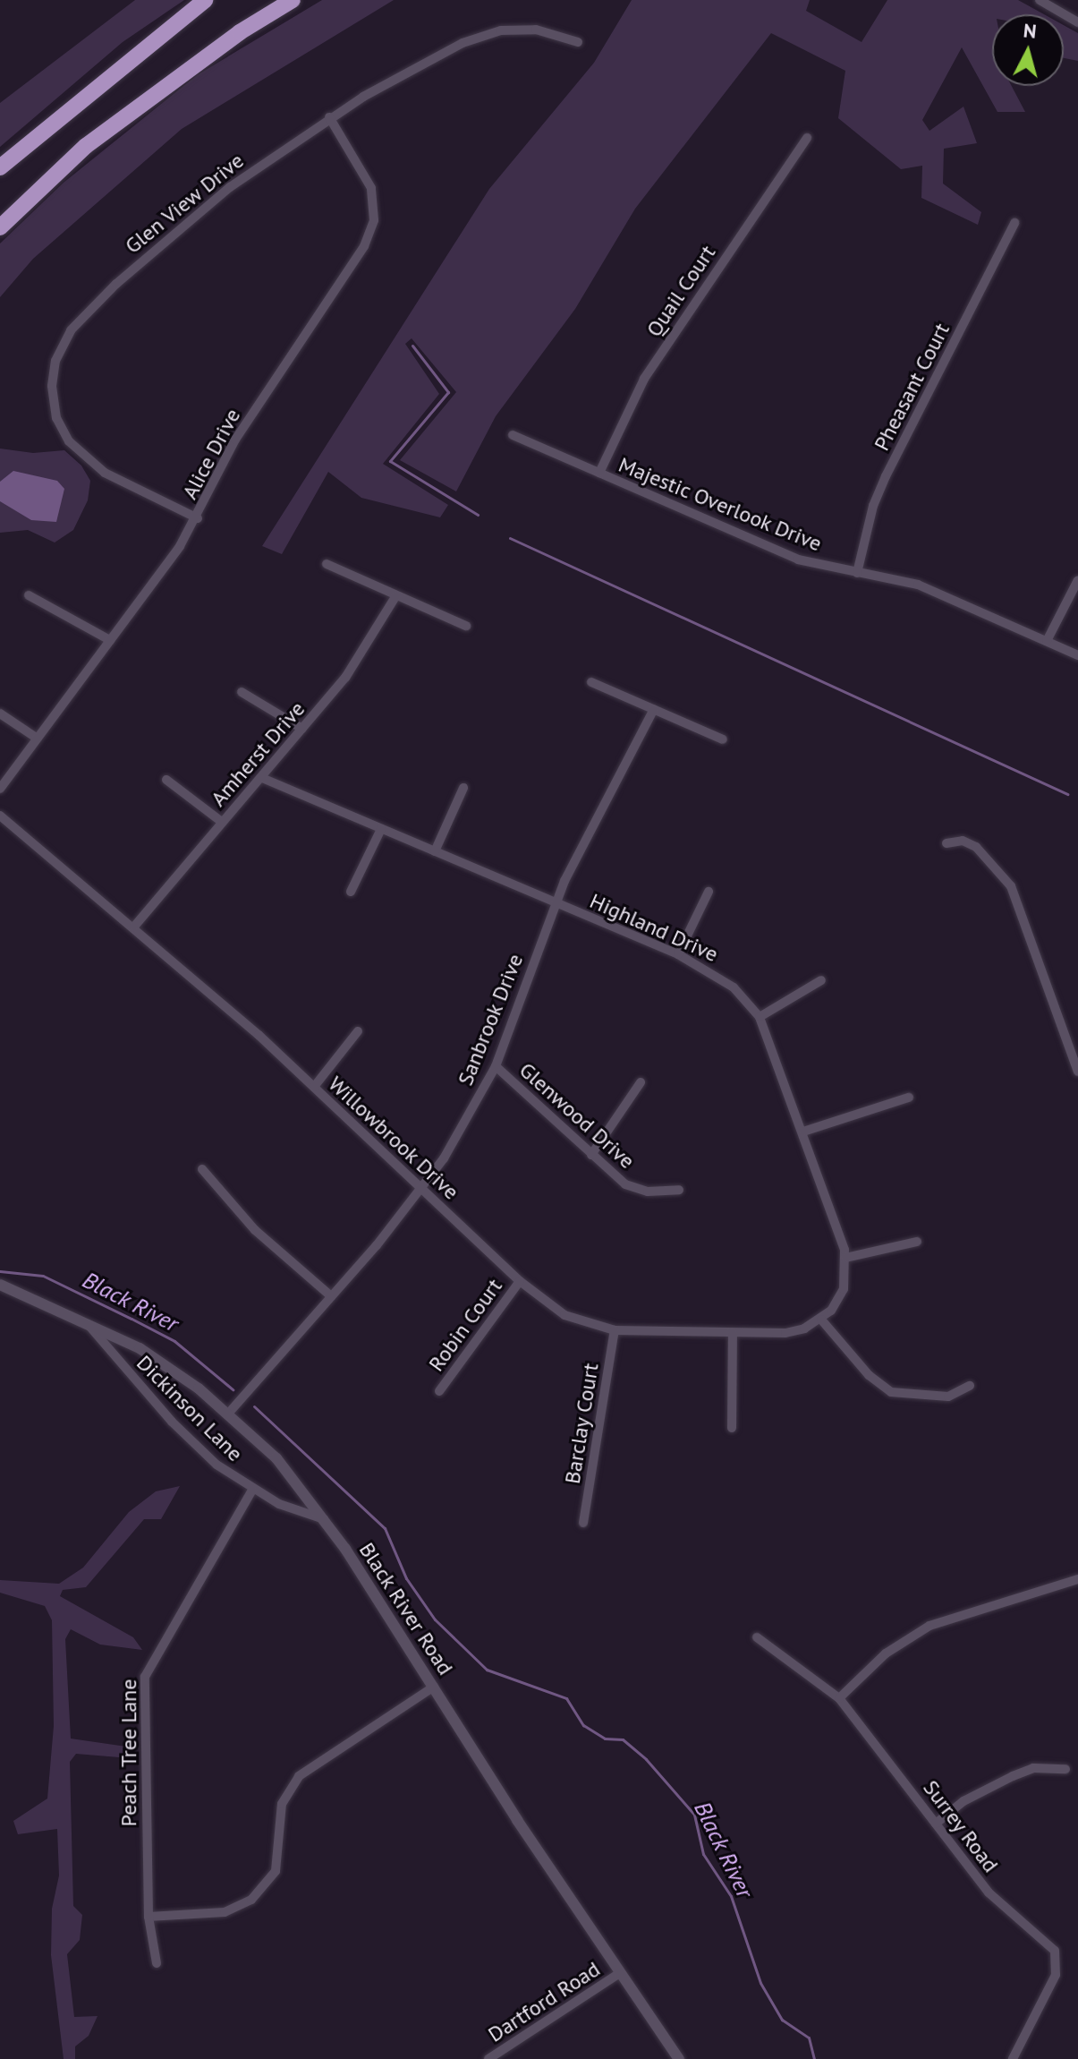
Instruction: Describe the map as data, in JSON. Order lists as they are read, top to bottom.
{
  "streets": {
    "street": [
      "Glen View Drive",
      "Quail Court",
      "Pheasant Court",
      "Alice Drive",
      "Majestic Overlook Drive",
      "Amherst Drive",
      "Highland Drive",
      "Sanbrook Drive",
      "Glenwood Drive",
      "Willowbrook Drive",
      "Robin Court",
      "Dickinson Lane",
      "Barclay Court",
      "Black River Road",
      "Peach Tree Lane",
      "Surrey Road",
      "Dartford Road"
    ]
  },
  "crossings": [
    ["Glen View Drive", "Alice Drive"],
    ["Quail Court", "Majestic Overlook Drive"],
    ["Pheasant Court", "Majestic Overlook Drive"],
    ["Amherst Drive", "Highland Drive"],
    ["Amherst Drive", "Willowbrook Drive"],
    ["Highland Drive", "Sanbrook Drive"],
    ["Highland Drive", "Willowbrook Drive"],
    ["Sanbrook Drive", "Glenwood Drive"],
    ["Sanbrook Drive", "Willowbrook Drive"],
    ["Sanbrook Drive", "Black River Road"],
    ["Willowbrook Drive", "Robin Court"],
    ["Willowbrook Drive", "Barclay Court"],
    ["Dickinson Lane", "Black River Road"],
    ["Dickinson Lane", "Peach Tree Lane"],
    ["Black River Road", "Dartford Road"]
  ],
  "water": ["Black River"],
  "north": "top"
}
